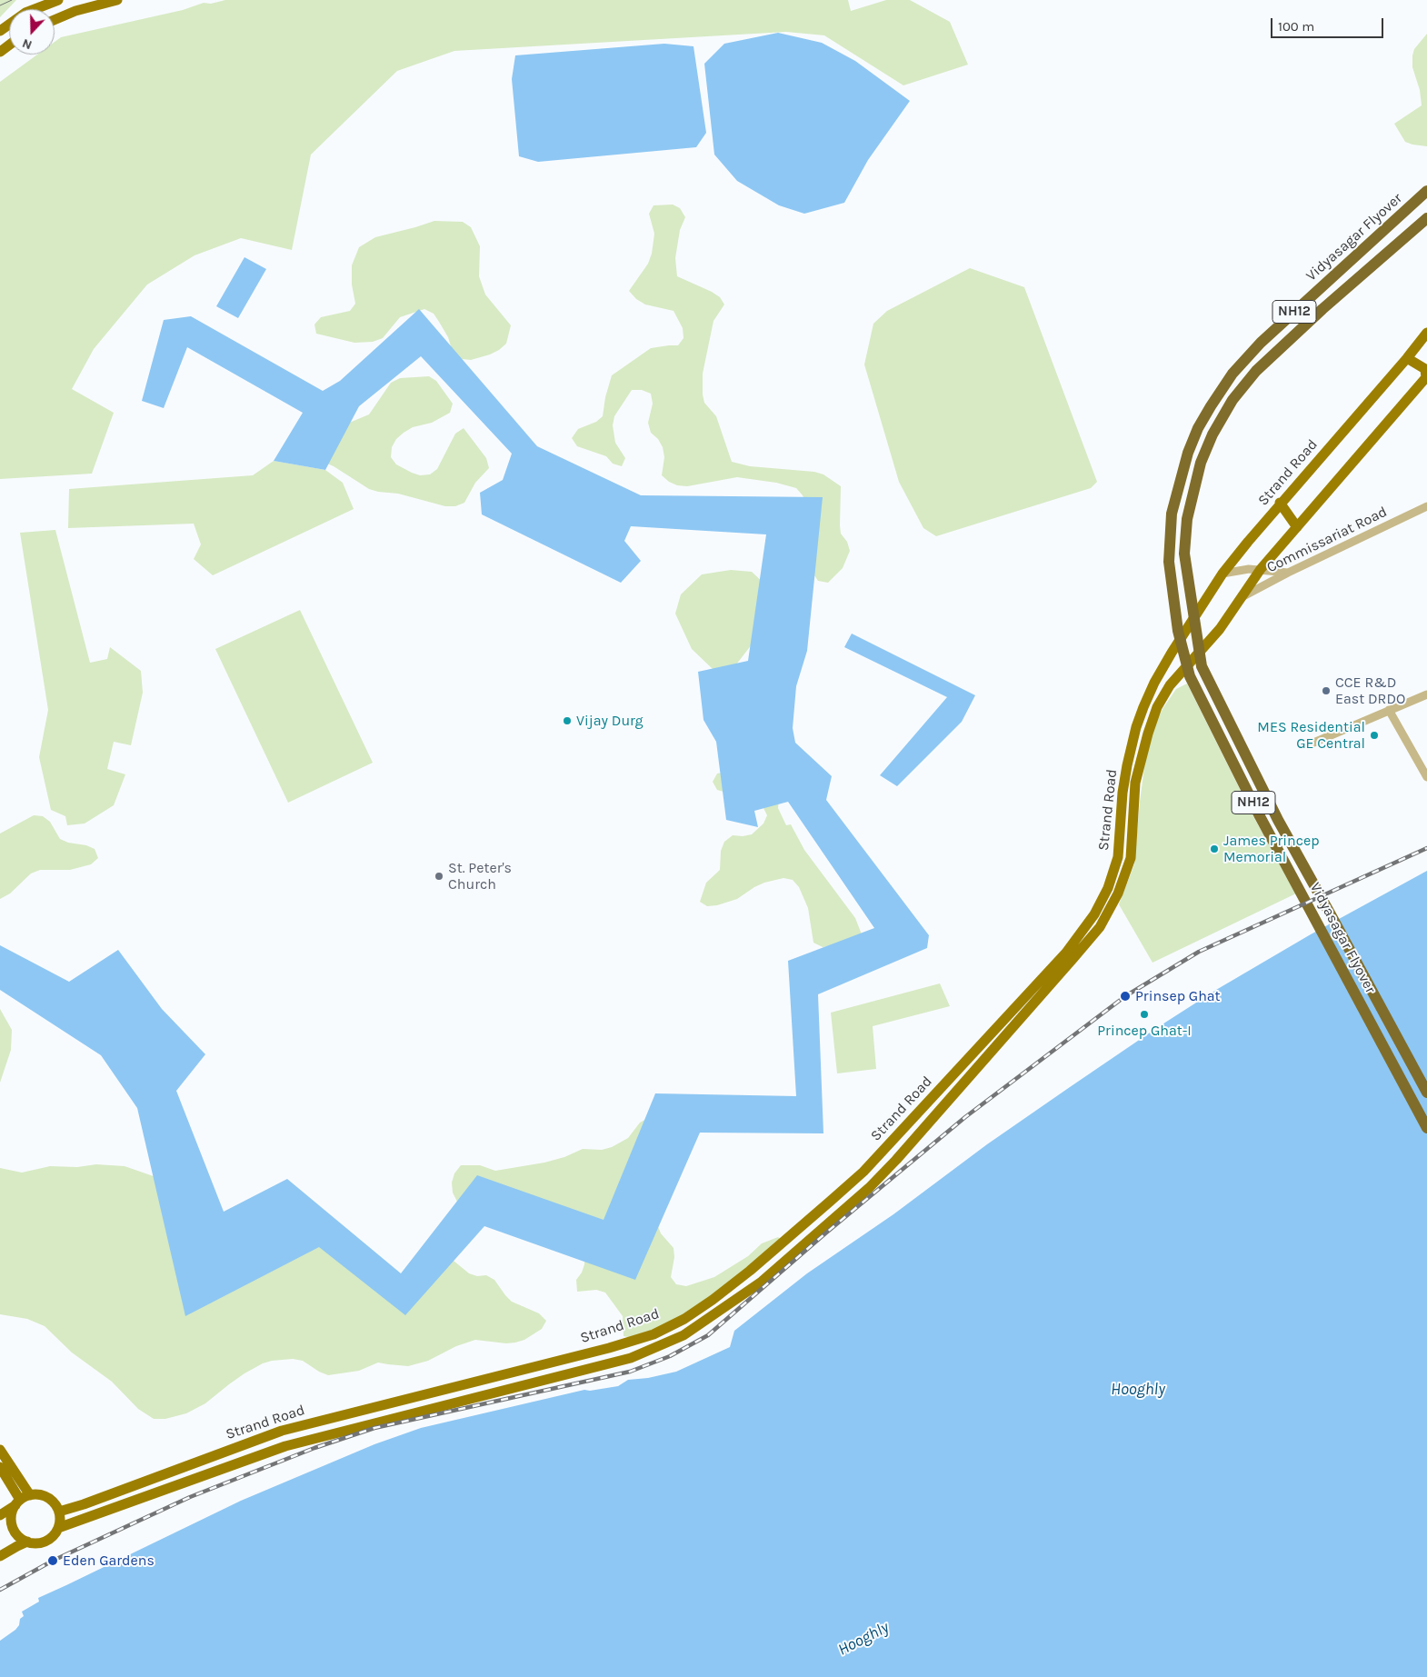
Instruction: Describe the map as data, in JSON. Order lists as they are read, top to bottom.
{
  "streets": {
    "highway": ["Vidyasagar Flyover", "NH12"],
    "main road": ["Strand Road"],
    "street": ["Commissariat Road"]
  },
  "crossings": [
    ["Strand Road", "Commissariat Road"]
  ],
  "water": ["Hooghly"],
  "places": [
    "CCE R&D East DRDO",
    "Vijay Durg",
    "MES Residential GE Central",
    "James Princep Memorial",
    "St. Peter's Church",
    "Prinsep Ghat",
    "Princep Ghat-I",
    "Eden Gardens"
  ],
  "scale_bar": "100 m",
  "north": "bottom"
}
